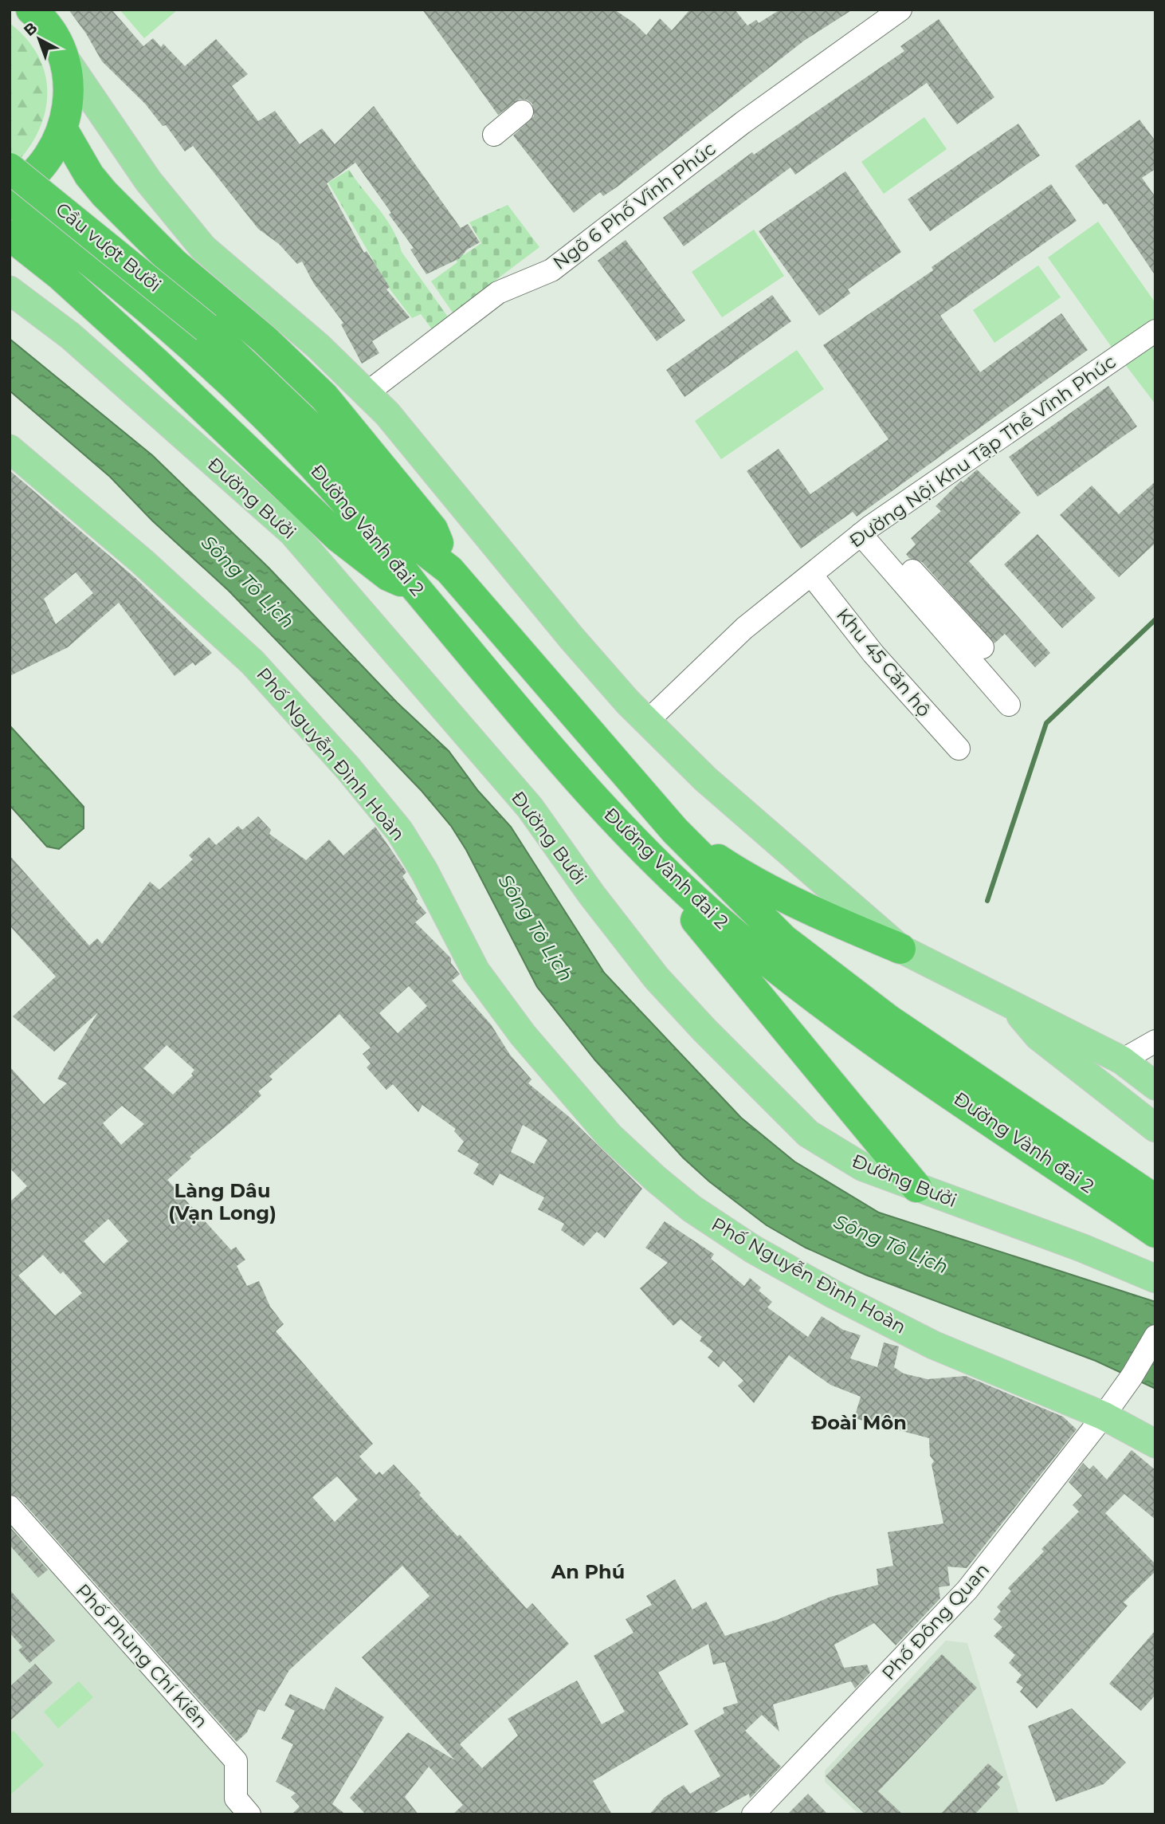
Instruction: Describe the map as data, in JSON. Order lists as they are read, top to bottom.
{
  "streets": {
    "highway": ["Cầu vượt Bưởi", "Đường Vành đai 2"],
    "main road": ["Đường Bưởi", "Phố Nguyễn Đình Hoàn"],
    "street": [
      "Ngõ 6 Phố Vĩnh Phúc",
      "Đường Nội Khu Tập Thể Vĩnh Phúc",
      "Khu 45 Căn hộ",
      "Phố Đông Quan",
      "Phố Phùng Chí Kiên"
    ]
  },
  "crossings": [
    ["Cầu vượt Bưởi", "Đường Vành đai 2"],
    ["Đường Nội Khu Tập Thể Vĩnh Phúc", "Khu 45 Căn hộ"],
    ["Phố Nguyễn Đình Hoàn", "Phố Đông Quan"]
  ],
  "districts": ["Làng Dâu (Vạn Long)", "Đoài Môn", "An Phú"],
  "water": ["Sông Tô Lịch"],
  "north": "top left"
}
